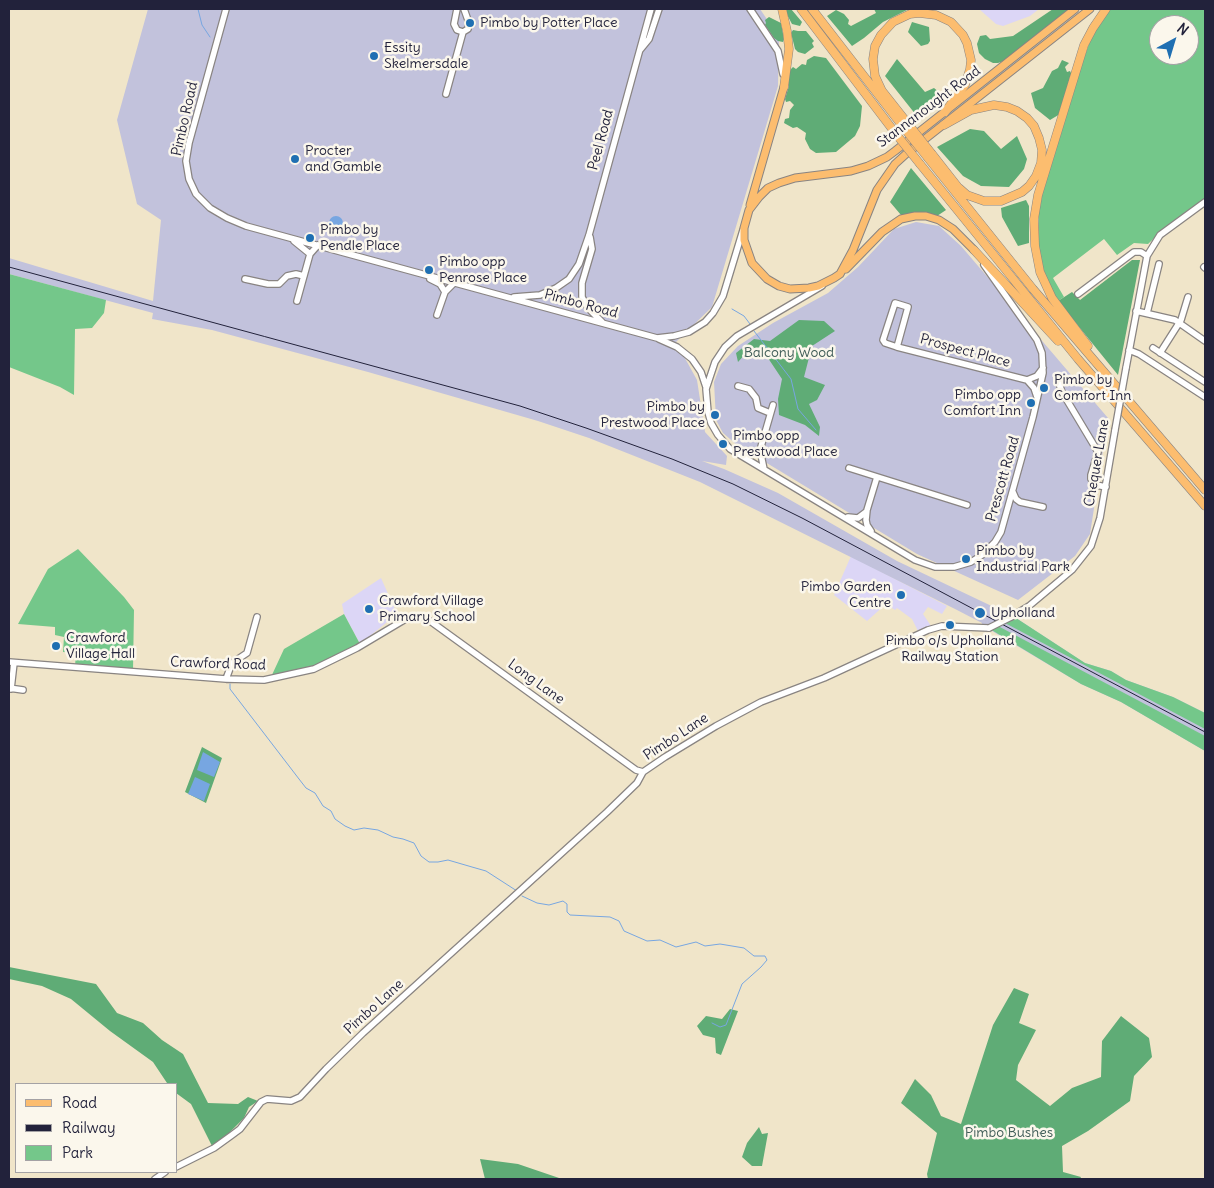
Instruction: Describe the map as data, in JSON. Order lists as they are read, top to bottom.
{
  "streets": {
    "main road": ["Stannanought Road", "Prescott Road"],
    "street": [
      "Pimbo Road",
      "Peel Road",
      "Prospect Place",
      "Chequer Lane",
      "Crawford Road",
      "Long Lane",
      "Pimbo Lane"
    ]
  },
  "crossings": [
    ["Stannanought Road", "Pimbo Road"],
    ["Stannanought Road", "Prescott Road"],
    ["Pimbo Road", "Peel Road"],
    ["Chequer Lane", "Pimbo Lane"],
    ["Crawford Road", "Long Lane"],
    ["Long Lane", "Pimbo Lane"]
  ],
  "parks": ["Balcony Wood", "Pimbo Bushes"],
  "places": [
    "Pimbo by Potter Place",
    "Essity Skelmersdale",
    "Procter and Gamble",
    "Pimbo by Pendle Place",
    "Pimbo opp Penrose Place",
    "Pimbo by Comfort Inn",
    "Pimbo opp Comfort Inn",
    "Pimbo by Prestwood Place",
    "Pimbo opp Prestwood Place",
    "Pimbo by Industrial Park",
    "Pimbo Garden Centre",
    "Crawford Village Primary School",
    "Upholland",
    "Pimbo o/s Upholland Railway Station",
    "Crawford Village Hall"
  ],
  "legend": ["Road", "Railway", "Park"],
  "north": "top right"
}
